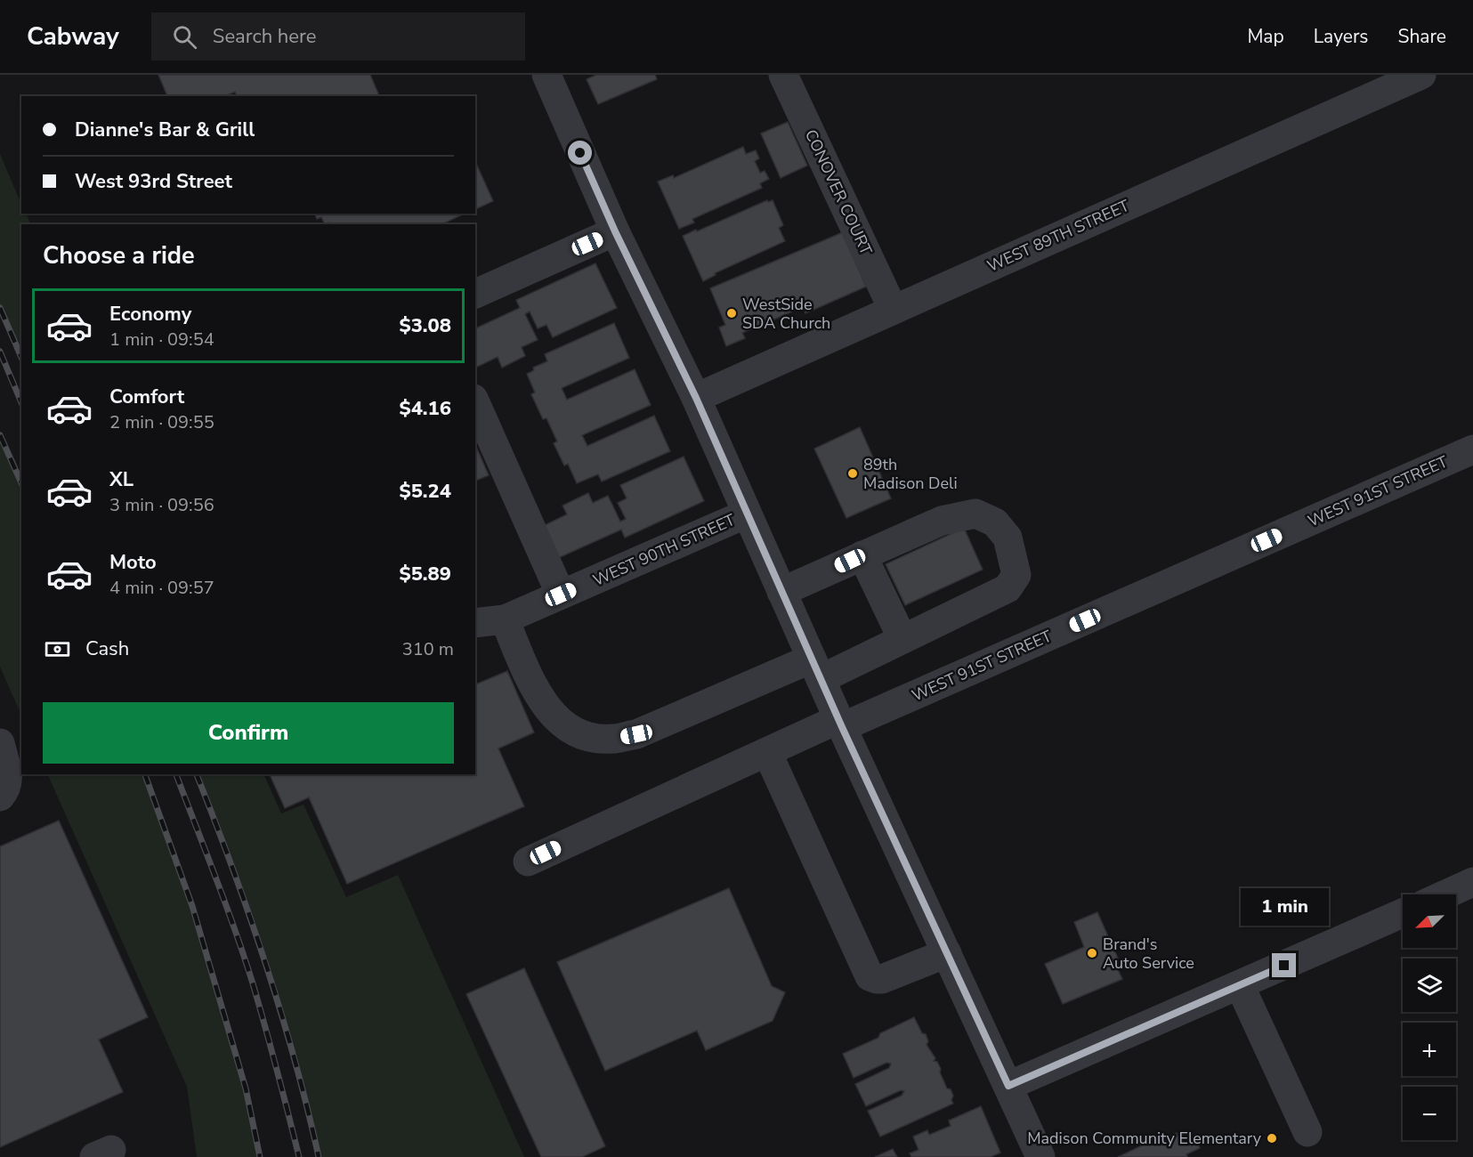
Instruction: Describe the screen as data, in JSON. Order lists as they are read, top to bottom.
{
  "streets": {
    "street": [
      "CONOVER COURT",
      "WEST 89TH STREET",
      "WEST 91ST STREET",
      "WEST 90TH STREET"
    ]
  },
  "crossings": [
    ["CONOVER COURT", "WEST 89TH STREET"]
  ],
  "places": [
    "WestSide SDA Church",
    "89th Madison Deli",
    "Brand's Auto Service",
    "Madison Community Elementary"
  ],
  "north": "bottom left",
  "page": {
    "header": "Cabway",
    "search": "Search here",
    "nav": ["Map", "Layers", "Share"],
    "banner": ["Dianne's Bar & Grill", "West 93rd Street"],
    "heading": "Choose a ride",
    "list": [
      {
        "name": "Economy",
        "note": "1 min · 09:54",
        "value": "$3.08"
      },
      {
        "name": "Comfort",
        "note": "2 min · 09:55",
        "value": "$4.16"
      },
      {
        "name": "XL",
        "note": "3 min · 09:56",
        "value": "$5.24"
      },
      {
        "name": "Moto",
        "note": "4 min · 09:57",
        "value": "$5.89"
      }
    ],
    "pay": ["Cash", "310 m"],
    "buttons": "Confirm",
    "bubble": "1 min",
    "map_buttons": ["+", "−"]
  }
}
